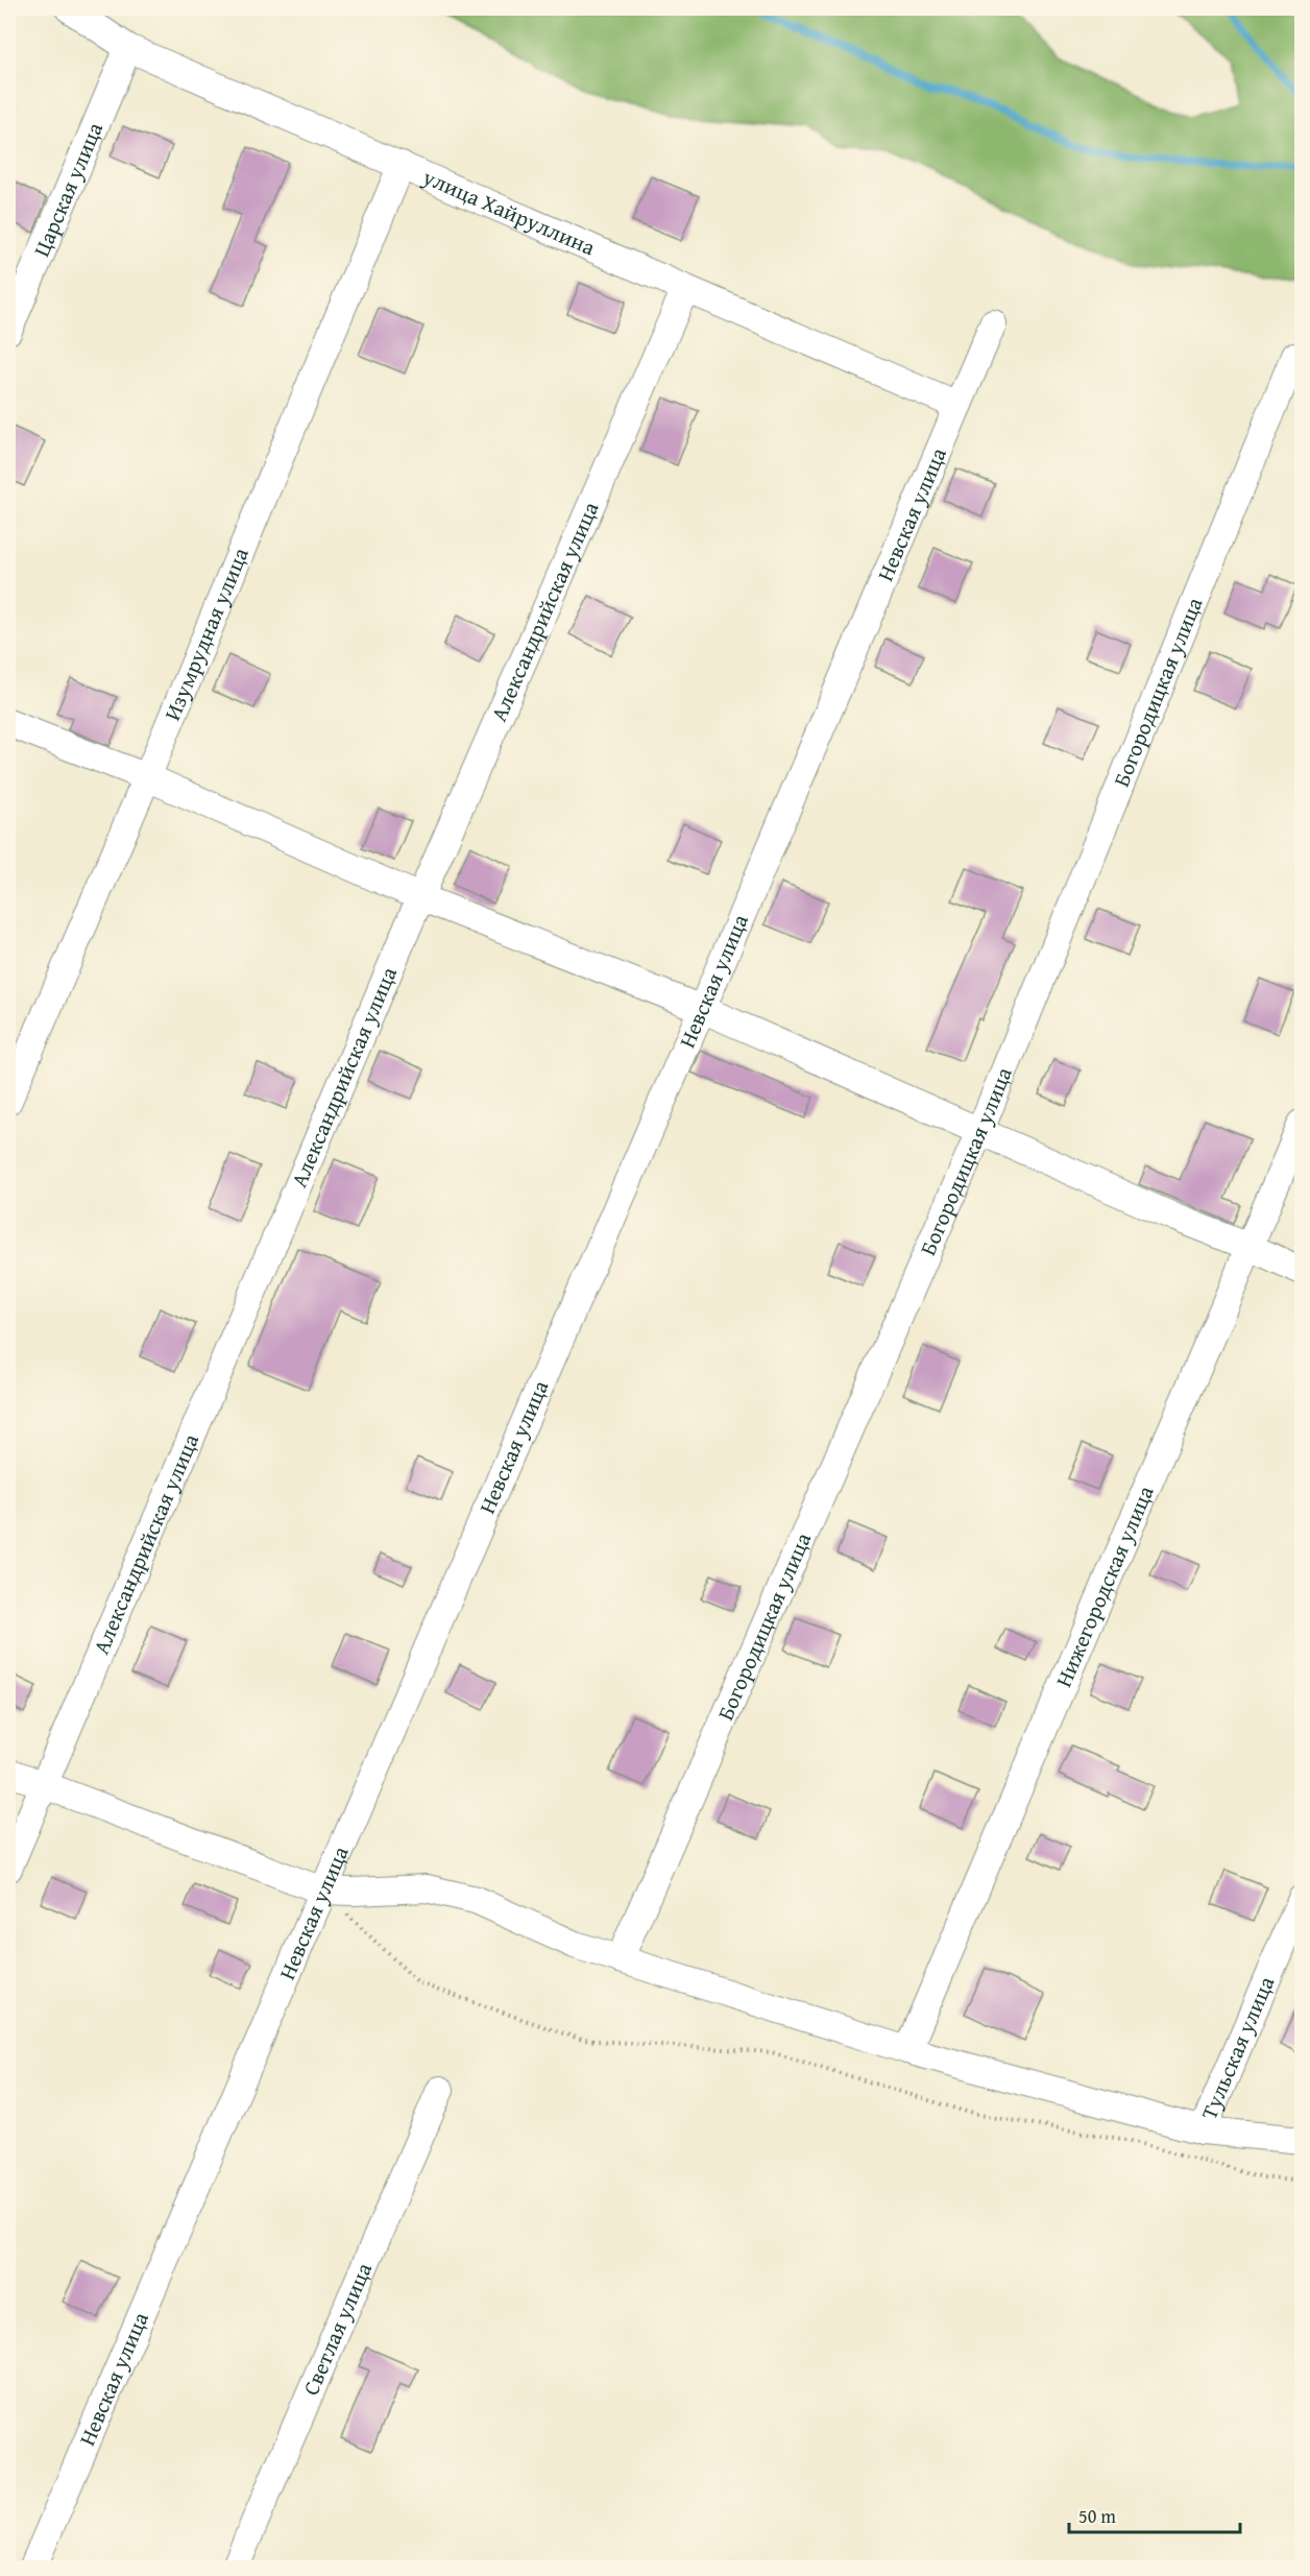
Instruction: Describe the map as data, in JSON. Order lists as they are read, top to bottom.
{
  "streets": {
    "street": [
      "Царская улица",
      "улица Хайруллина",
      "Невская улица",
      "Александрийская улица",
      "Изумрудная улица",
      "Богородицкая улица",
      "Нижегородская улица",
      "Тульская улица",
      "Светлая улица"
    ]
  },
  "crossings": [
    ["Царская улица", "улица Хайруллина"],
    ["улица Хайруллина", "Невская улица"],
    ["улица Хайруллина", "Александрийская улица"],
    ["улица Хайруллина", "Изумрудная улица"]
  ],
  "scale_bar": "50 m"
}
